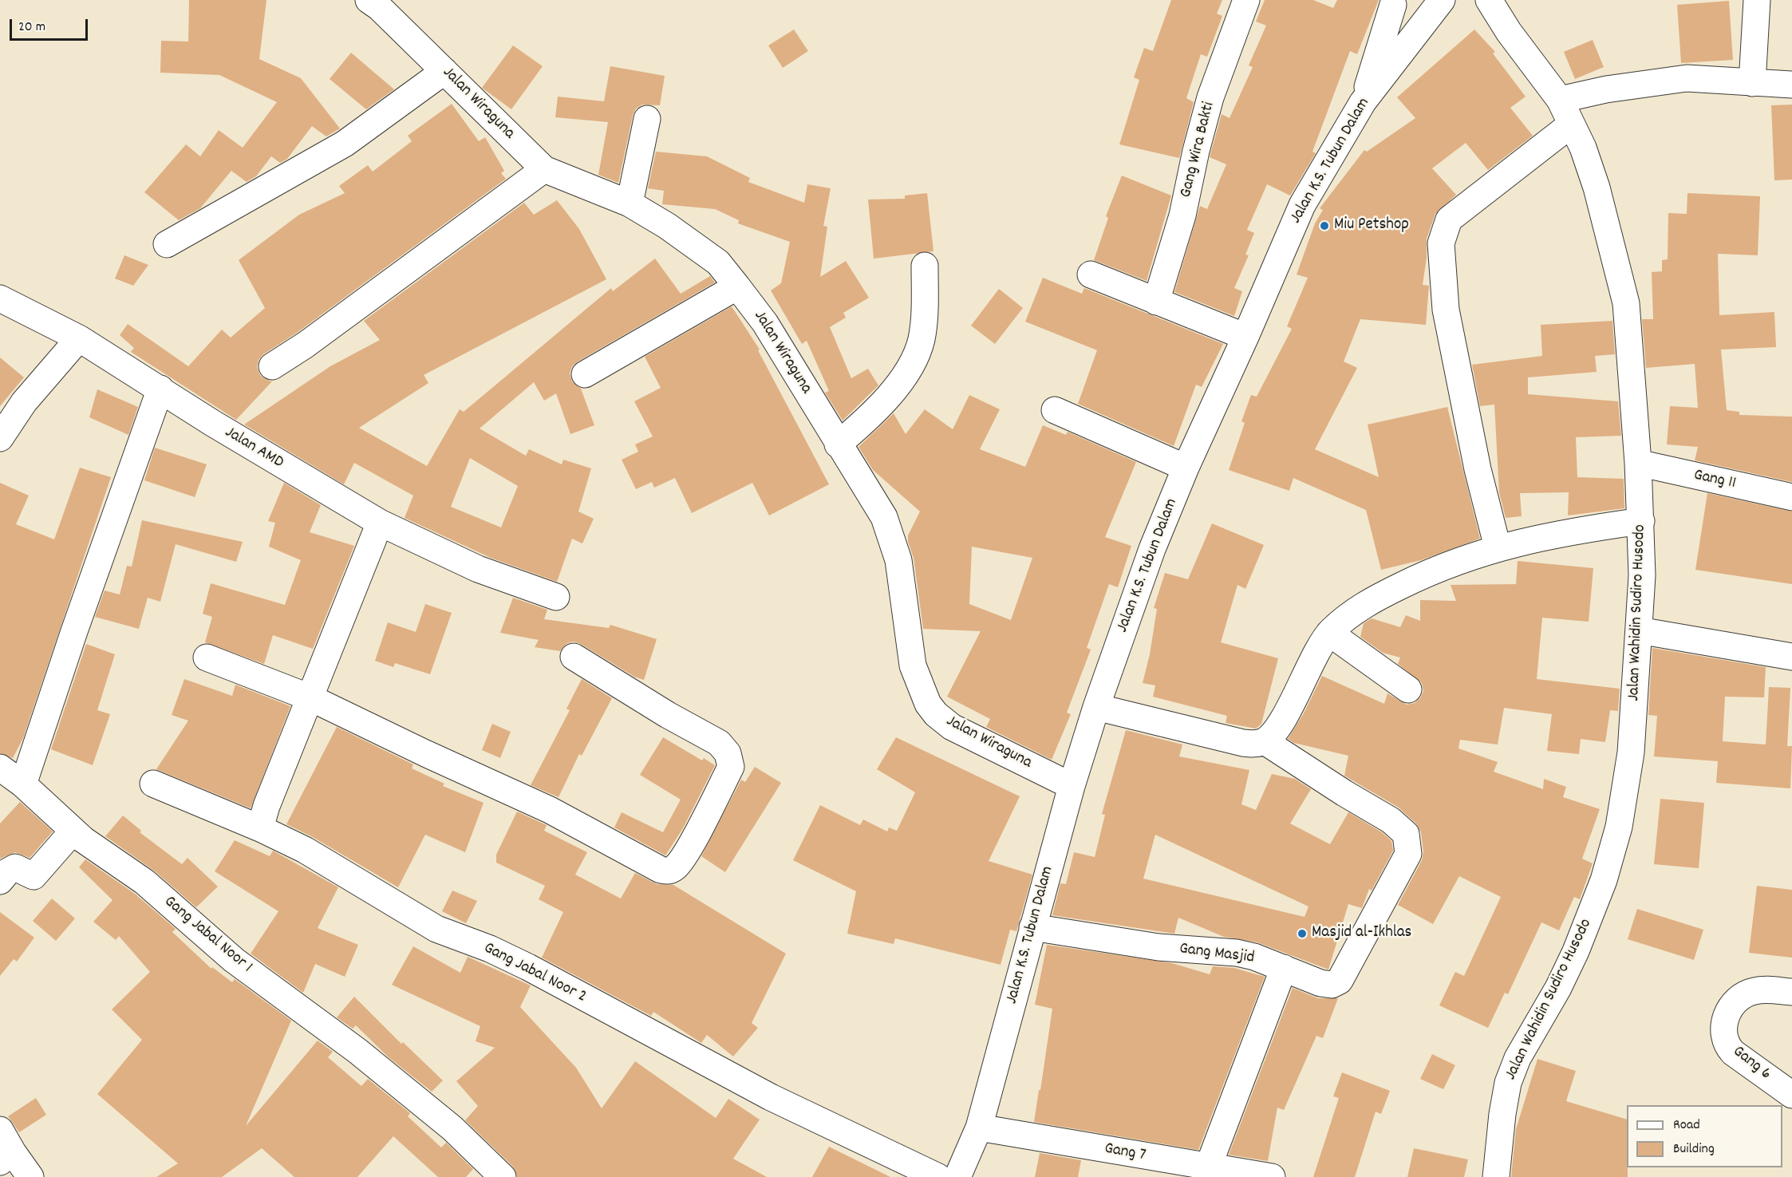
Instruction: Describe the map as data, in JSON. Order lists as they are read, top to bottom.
{
  "streets": {
    "street": [
      "Jalan Wiraguna",
      "Gang Wira Bakti",
      "Jalan K.S. Tubun Dalam",
      "Jalan AMD",
      "Gang 11",
      "Jalan Wahidin Sudiro Husodo",
      "Gang Jabal Noor 1",
      "Gang Masjid",
      "Gang Jabal Noor 2",
      "Gang 6",
      "Gang 7"
    ]
  },
  "crossings": [
    ["Jalan Wiraguna", "Jalan K.S. Tubun Dalam"],
    ["Jalan K.S. Tubun Dalam", "Gang Masjid"],
    ["Jalan K.S. Tubun Dalam", "Gang 7"],
    ["Gang 11", "Jalan Wahidin Sudiro Husodo"]
  ],
  "places": ["Miu Petshop", "Masjid al-Ikhlas"],
  "legend": ["Road", "Building"],
  "scale_bar": "20 m"
}
